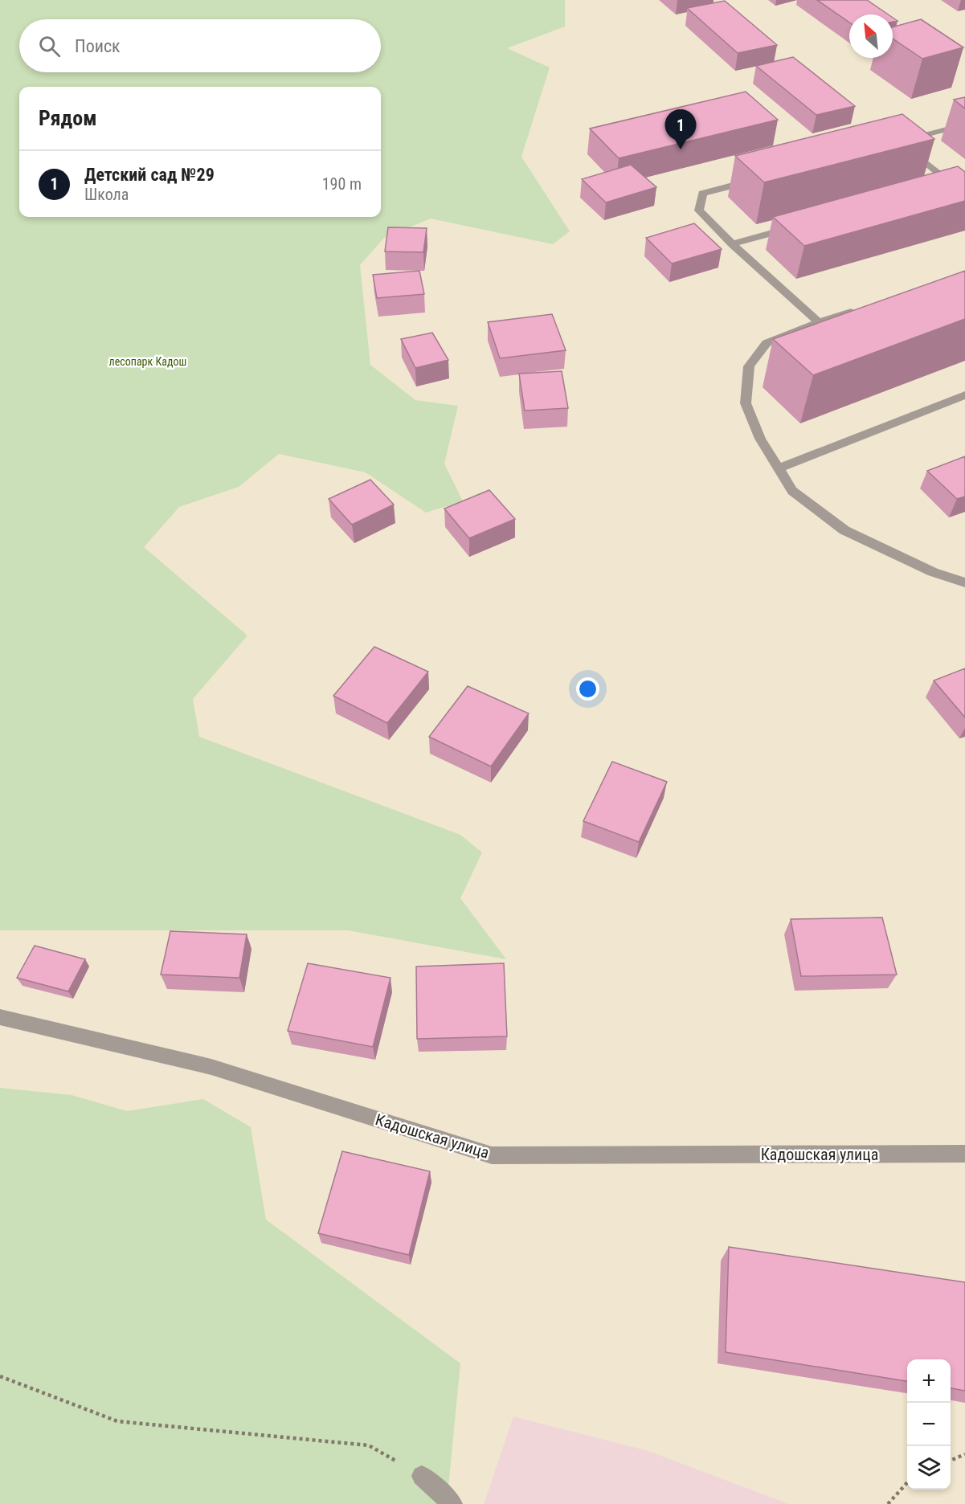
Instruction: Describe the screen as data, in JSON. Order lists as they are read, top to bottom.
{
  "streets": {
    "street": ["Кадошская улица"]
  },
  "parks": ["лесопарк Кадош"],
  "north": "top left",
  "page": {
    "search": "Поиск",
    "heading": "Рядом",
    "pins": "1",
    "list": [
      {
        "mark": "1",
        "name": "Детский сад №29",
        "note": "Школа",
        "value": "190 m"
      }
    ],
    "map_buttons": ["+", "−"]
  }
}
